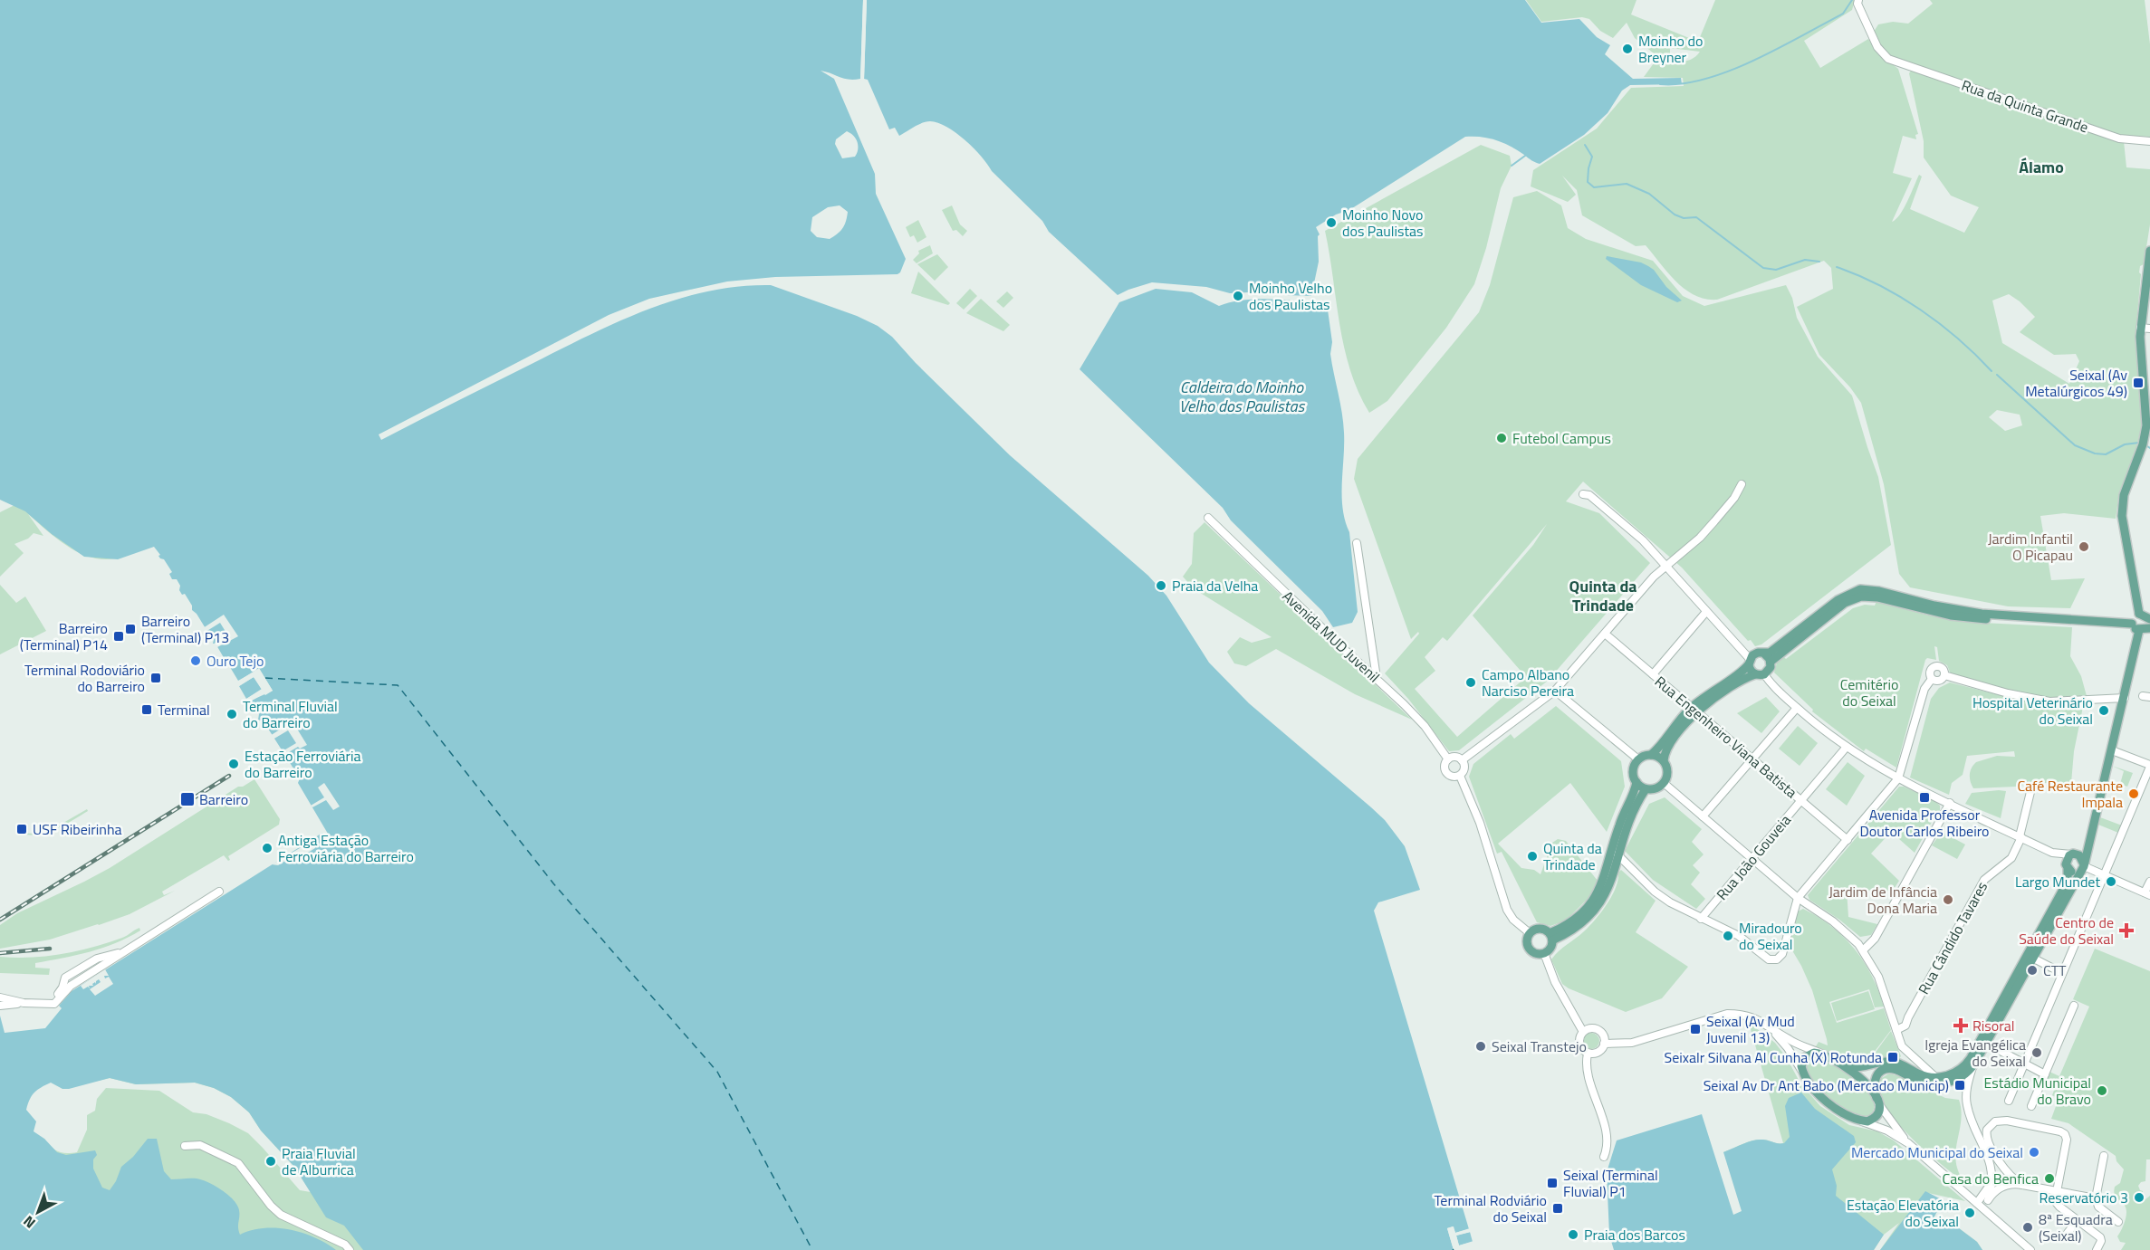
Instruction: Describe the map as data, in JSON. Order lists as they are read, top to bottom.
{
  "streets": {
    "street": [
      "Rua da Quinta Grande",
      "Avenida MUD Juvenil",
      "Rua Engenheiro Viana Batista",
      "Rua João Gouveia",
      "Rua Cândido Tavares"
    ]
  },
  "crossings": [
    ["Rua Engenheiro Viana Batista", "Rua João Gouveia"]
  ],
  "districts": ["Álamo", "Quinta da Trindade"],
  "water": ["Caldeira do Moinho Velho dos Paulistas"],
  "parks": ["Cemitério do Seixal"],
  "places": {
    "other": [
      "Moinho do Breyner",
      "Moinho Novo dos Paulistas",
      "Moinho Velho dos Paulistas",
      "Futebol Campus",
      "Jardim Infantil O Picapau",
      "Praia da Velha",
      "Ouro Tejo",
      "Campo Albano Narciso Pereira",
      "Hospital Veterinário do Seixal",
      "Terminal Fluvial do Barreiro",
      "Estação Ferroviária do Barreiro",
      "Café Restaurante Impala",
      "Antiga Estação Ferroviária do Barreiro",
      "Quinta da Trindade",
      "Largo Mundet",
      "Jardim de Infância Dona Maria",
      "Miradouro do Seixal",
      "CTT",
      "Seixal Transtejo",
      "Igreja Evangélica do Seixal",
      "Estádio Municipal do Bravo",
      "Mercado Municipal do Seixal",
      "Praia Fluvial de Alburrica",
      "Casa do Benfica",
      "Reservatório 3",
      "Estação Elevatória do Seixal",
      "8ª Esquadra (Seixal)",
      "Praia dos Barcos"
    ],
    "transit": [
      "Seixal (Av Metalúrgicos 49)",
      "Barreiro (Terminal) P13",
      "Barreiro (Terminal) P14",
      "Terminal Rodoviário do Barreiro",
      "Terminal",
      "Avenida Professor Doutor Carlos Ribeiro",
      "Barreiro",
      "USF Ribeirinha",
      "Seixal (Av Mud Juvenil 13)",
      "Seixalr Silvana Al Cunha (X) Rotunda",
      "Seixal Av Dr Ant Babo (Mercado Municip)",
      "Seixal (Terminal Fluvial) P1",
      "Terminal Rodviário do Seixal"
    ],
    "health": ["Centro de Saúde do Seixal", "Risoral"]
  },
  "north": "bottom left"
}
